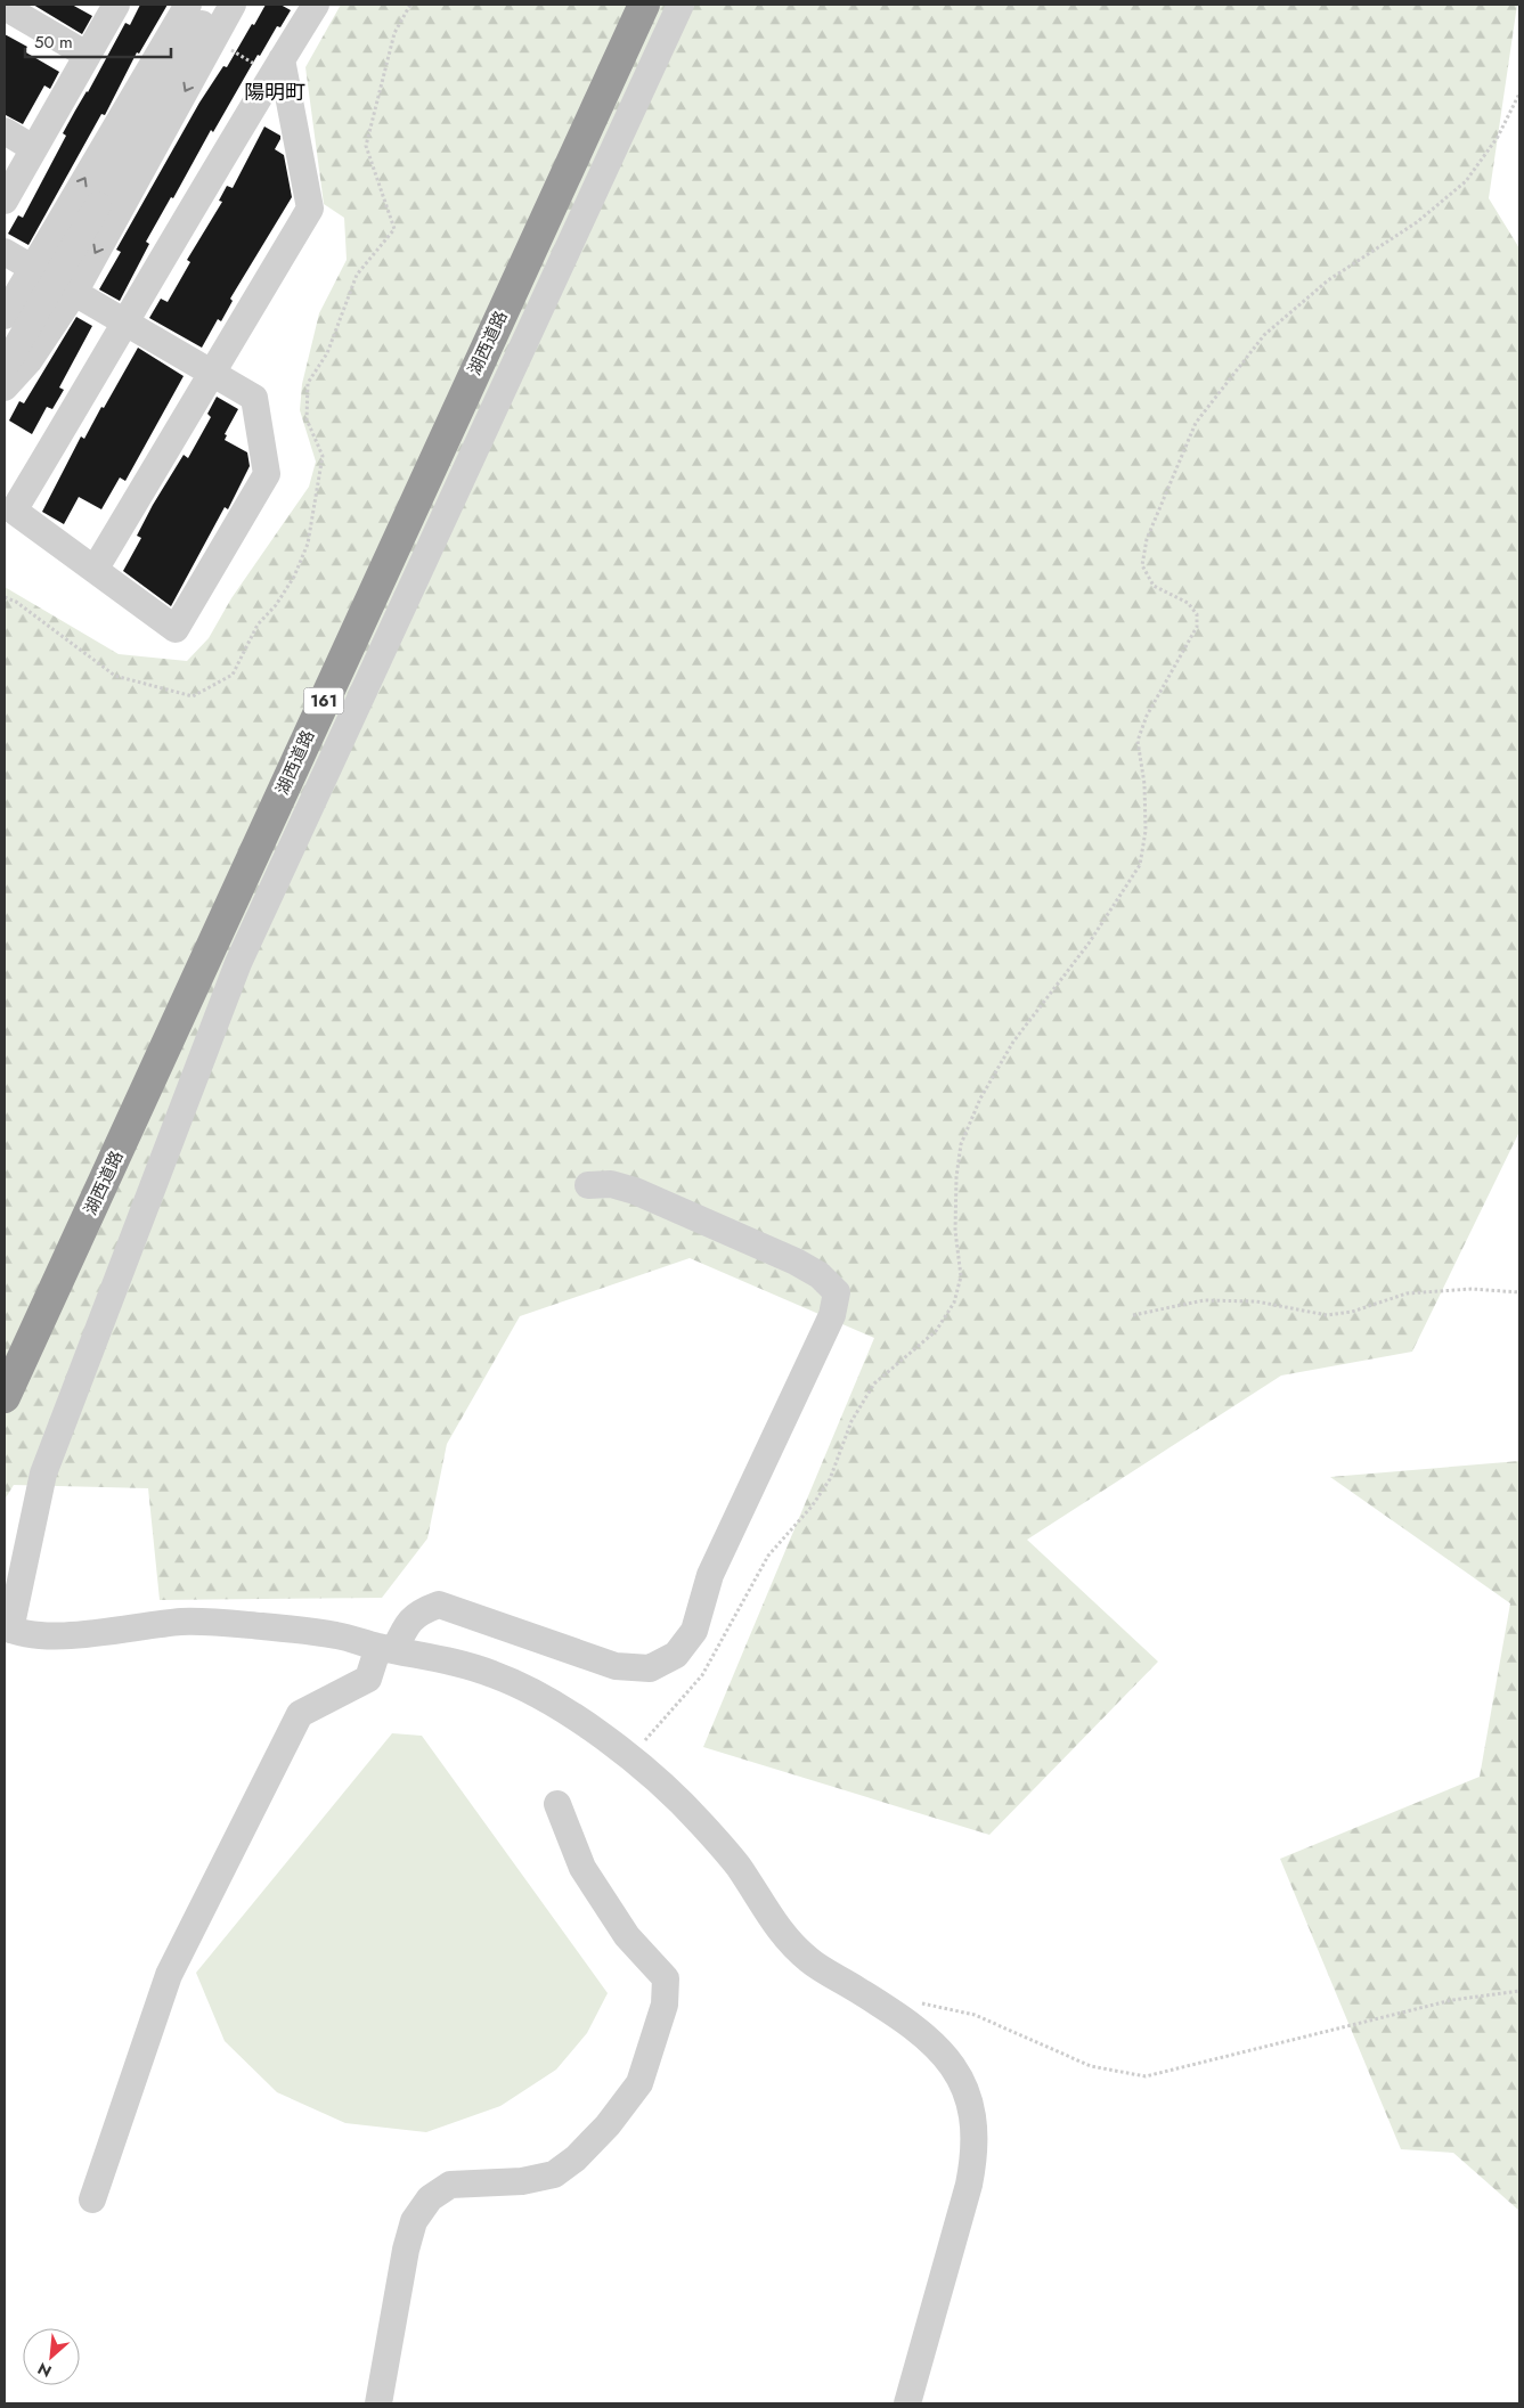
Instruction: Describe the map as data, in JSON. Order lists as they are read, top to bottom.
{
  "streets": {
    "highway": ["湖西道路", "161"]
  },
  "districts": ["陽明町"],
  "scale_bar": "50 m",
  "north": "bottom left"
}
